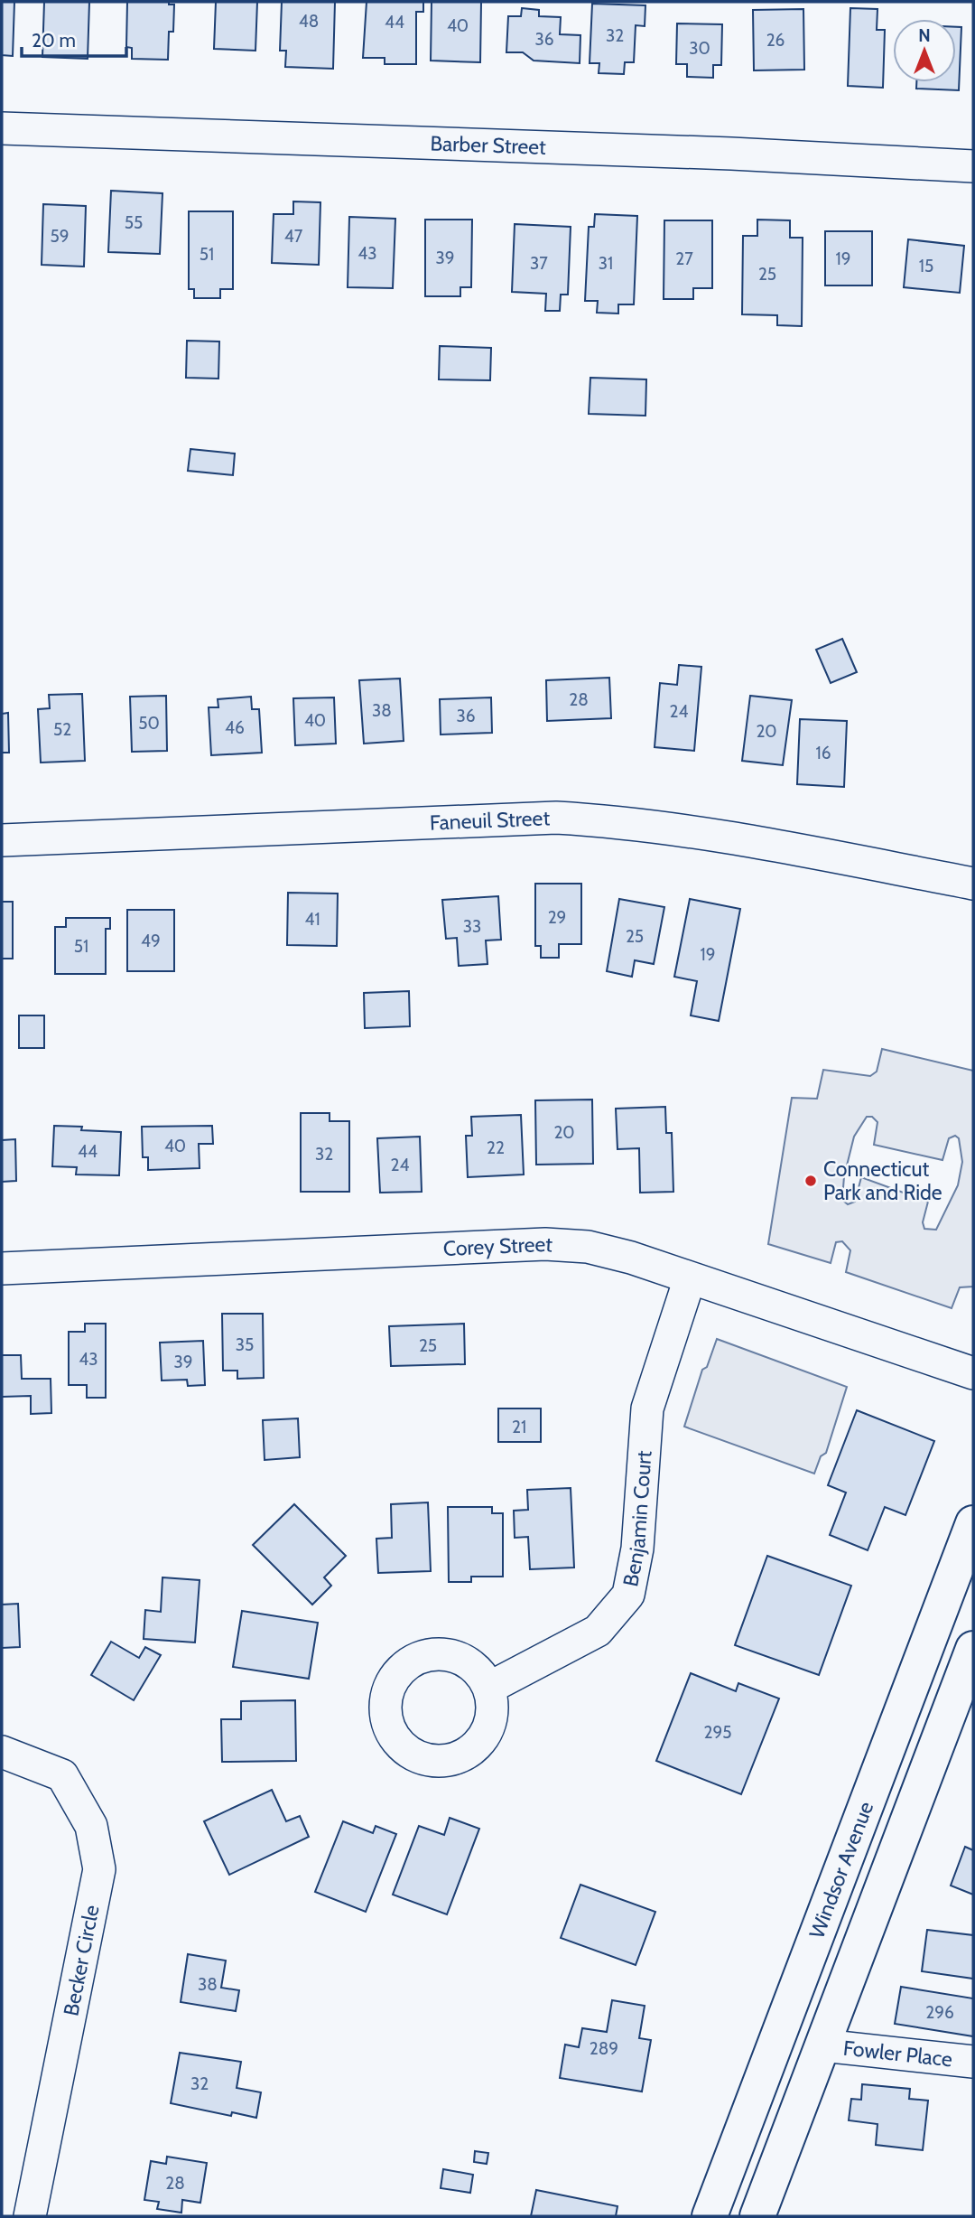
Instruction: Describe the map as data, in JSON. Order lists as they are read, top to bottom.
{
  "streets": {
    "main road": ["Windsor Avenue"],
    "street": [
      "Barber Street",
      "Faneuil Street",
      "Corey Street",
      "Benjamin Court",
      "Becker Circle",
      "Fowler Place"
    ]
  },
  "crossings": [
    ["Corey Street", "Benjamin Court"]
  ],
  "places": ["Connecticut Park and Ride"],
  "house_numbers": [
    "48",
    "44",
    "40",
    "32",
    "36",
    "26",
    "30",
    "55",
    "59",
    "47",
    "43",
    "51",
    "39",
    "27",
    "19",
    "37",
    "31",
    "15",
    "25",
    "28",
    "38",
    "24",
    "36",
    "40",
    "50",
    "46",
    "52",
    "20",
    "16",
    "29",
    "41",
    "33",
    "25",
    "49",
    "51",
    "19",
    "20",
    "40",
    "22",
    "44",
    "32",
    "24",
    "35",
    "25",
    "43",
    "39",
    "21",
    "295",
    "38",
    "296",
    "289",
    "32",
    "28"
  ],
  "scale_bar": "20 m",
  "north": "top"
}
